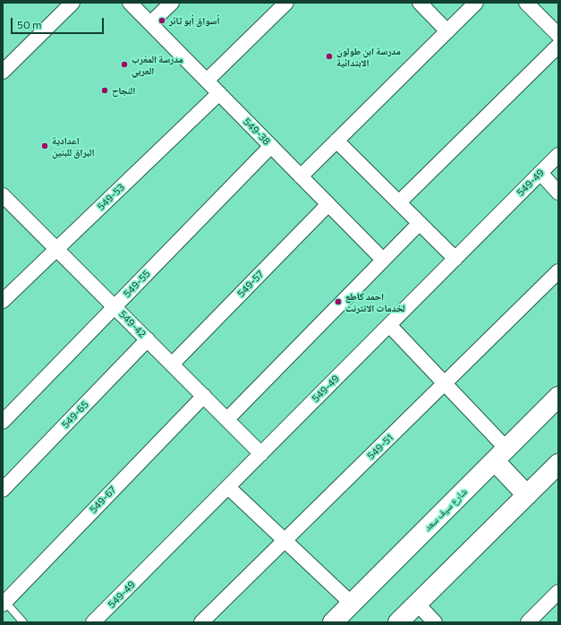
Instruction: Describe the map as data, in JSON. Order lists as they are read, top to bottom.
{
  "streets": {
    "street": [
      "549-38",
      "549-49",
      "549-53",
      "549-55",
      "549-57",
      "549-42",
      "549-65",
      "549-51",
      "549-67",
      "شارع سيف سعد"
    ]
  },
  "crossings": [
    ["549-38", "549-53"],
    ["549-38", "549-55"],
    ["549-38", "549-57"],
    ["549-49", "549-42"],
    ["549-53", "549-42"],
    ["549-55", "549-42"],
    ["549-57", "549-42"],
    ["549-42", "549-65"],
    ["549-42", "549-67"]
  ],
  "places": [
    "أسواق أبو ثائر",
    "مدرسة ابن طولون الابتدائية",
    "مدرسة المغرب العربي",
    "النجاح",
    "اعدادية البراق للبنين",
    "احمد كاطع لخدمات الانترنت"
  ],
  "scale_bar": "50 m"
}
